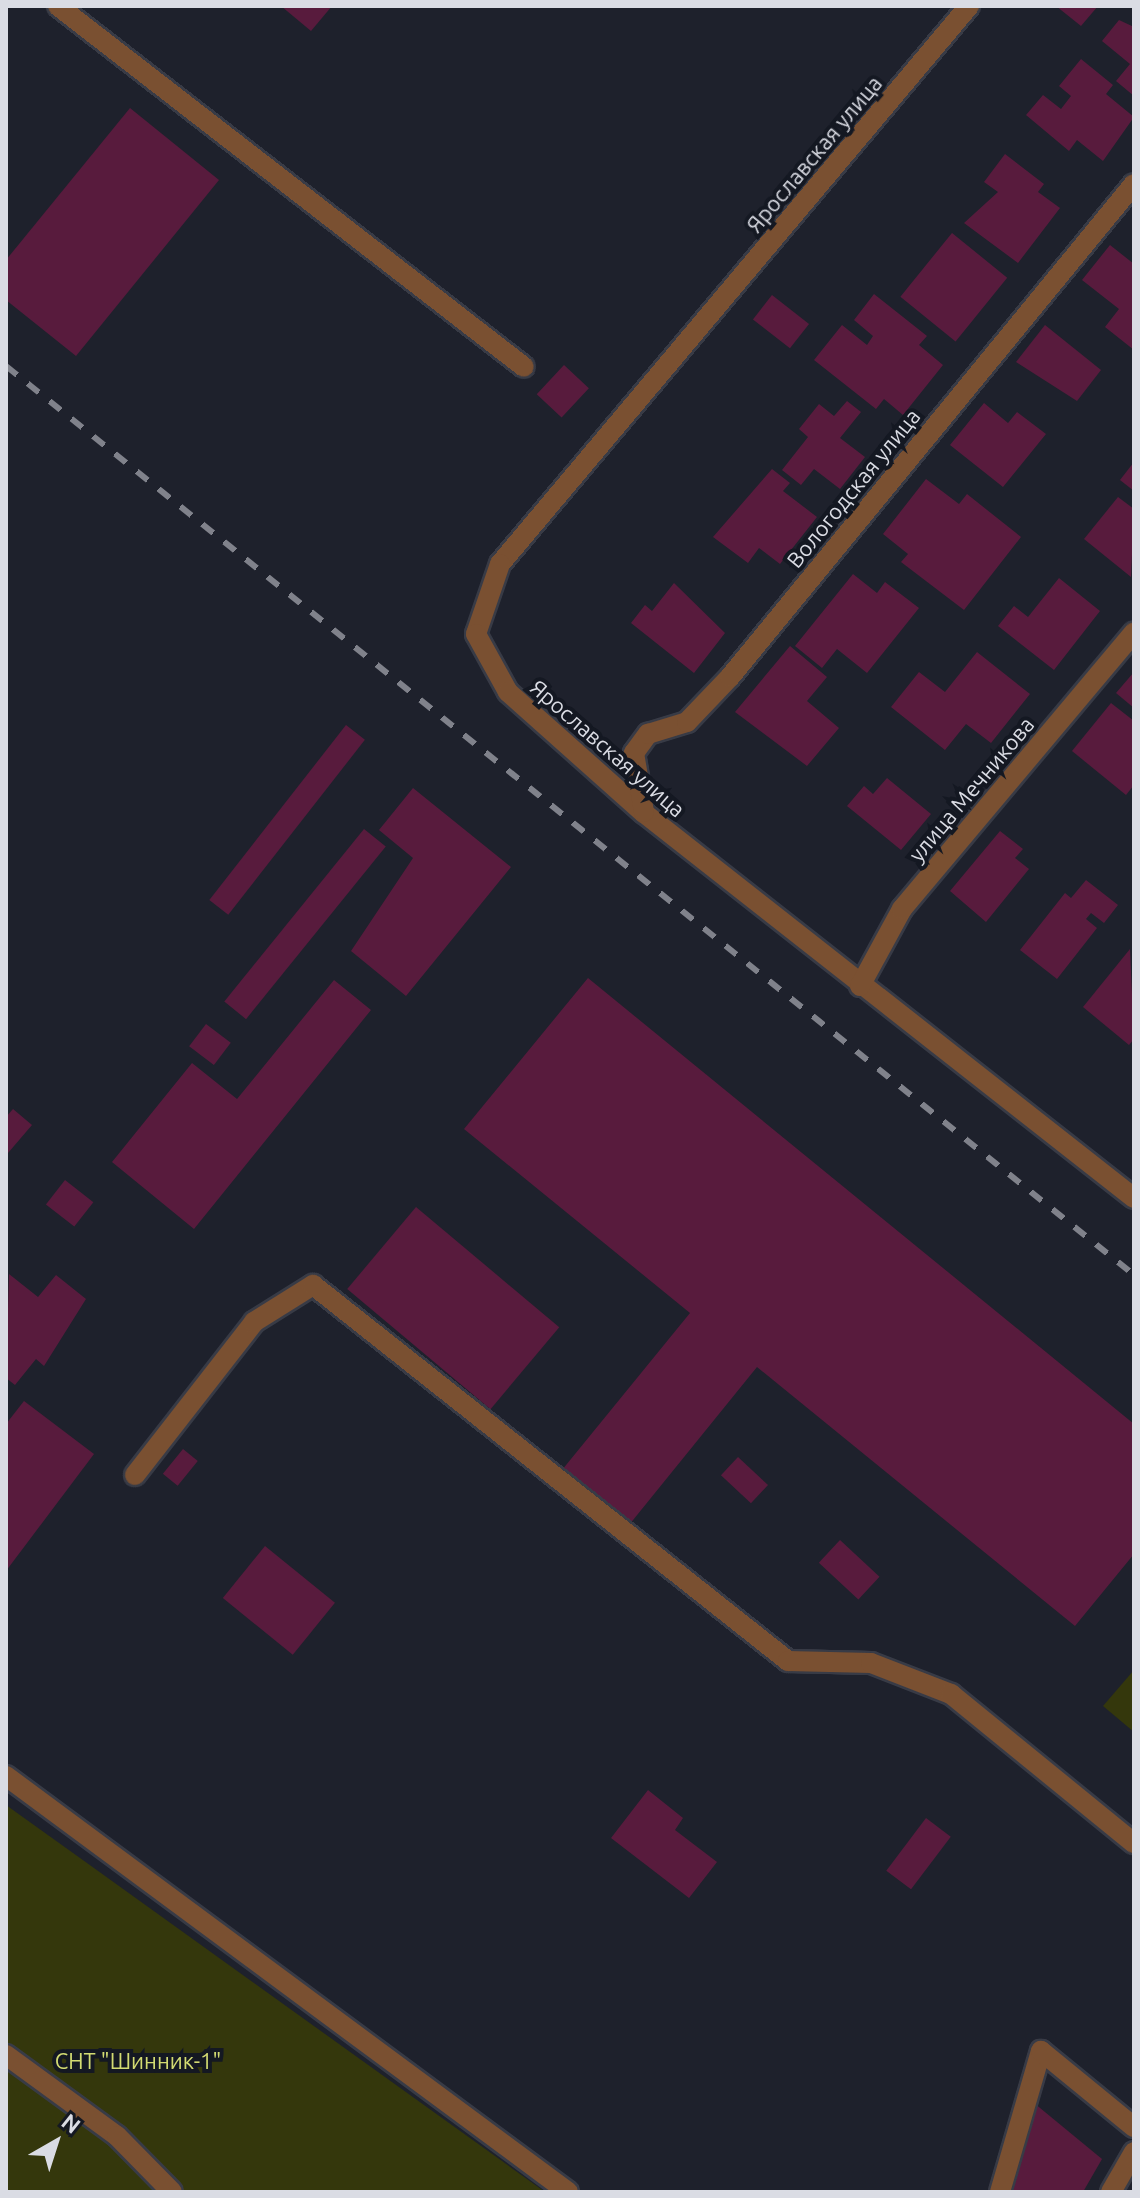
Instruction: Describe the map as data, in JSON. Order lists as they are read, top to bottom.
{
  "streets": {
    "street": ["Ярославская улица", "Вологодская улица", "улица Мечникова"]
  },
  "crossings": [
    ["Ярославская улица", "Вологодская улица"],
    ["Ярославская улица", "улица Мечникова"]
  ],
  "parks": ["СНТ \"Шинник-1\""],
  "north": "top right"
}
